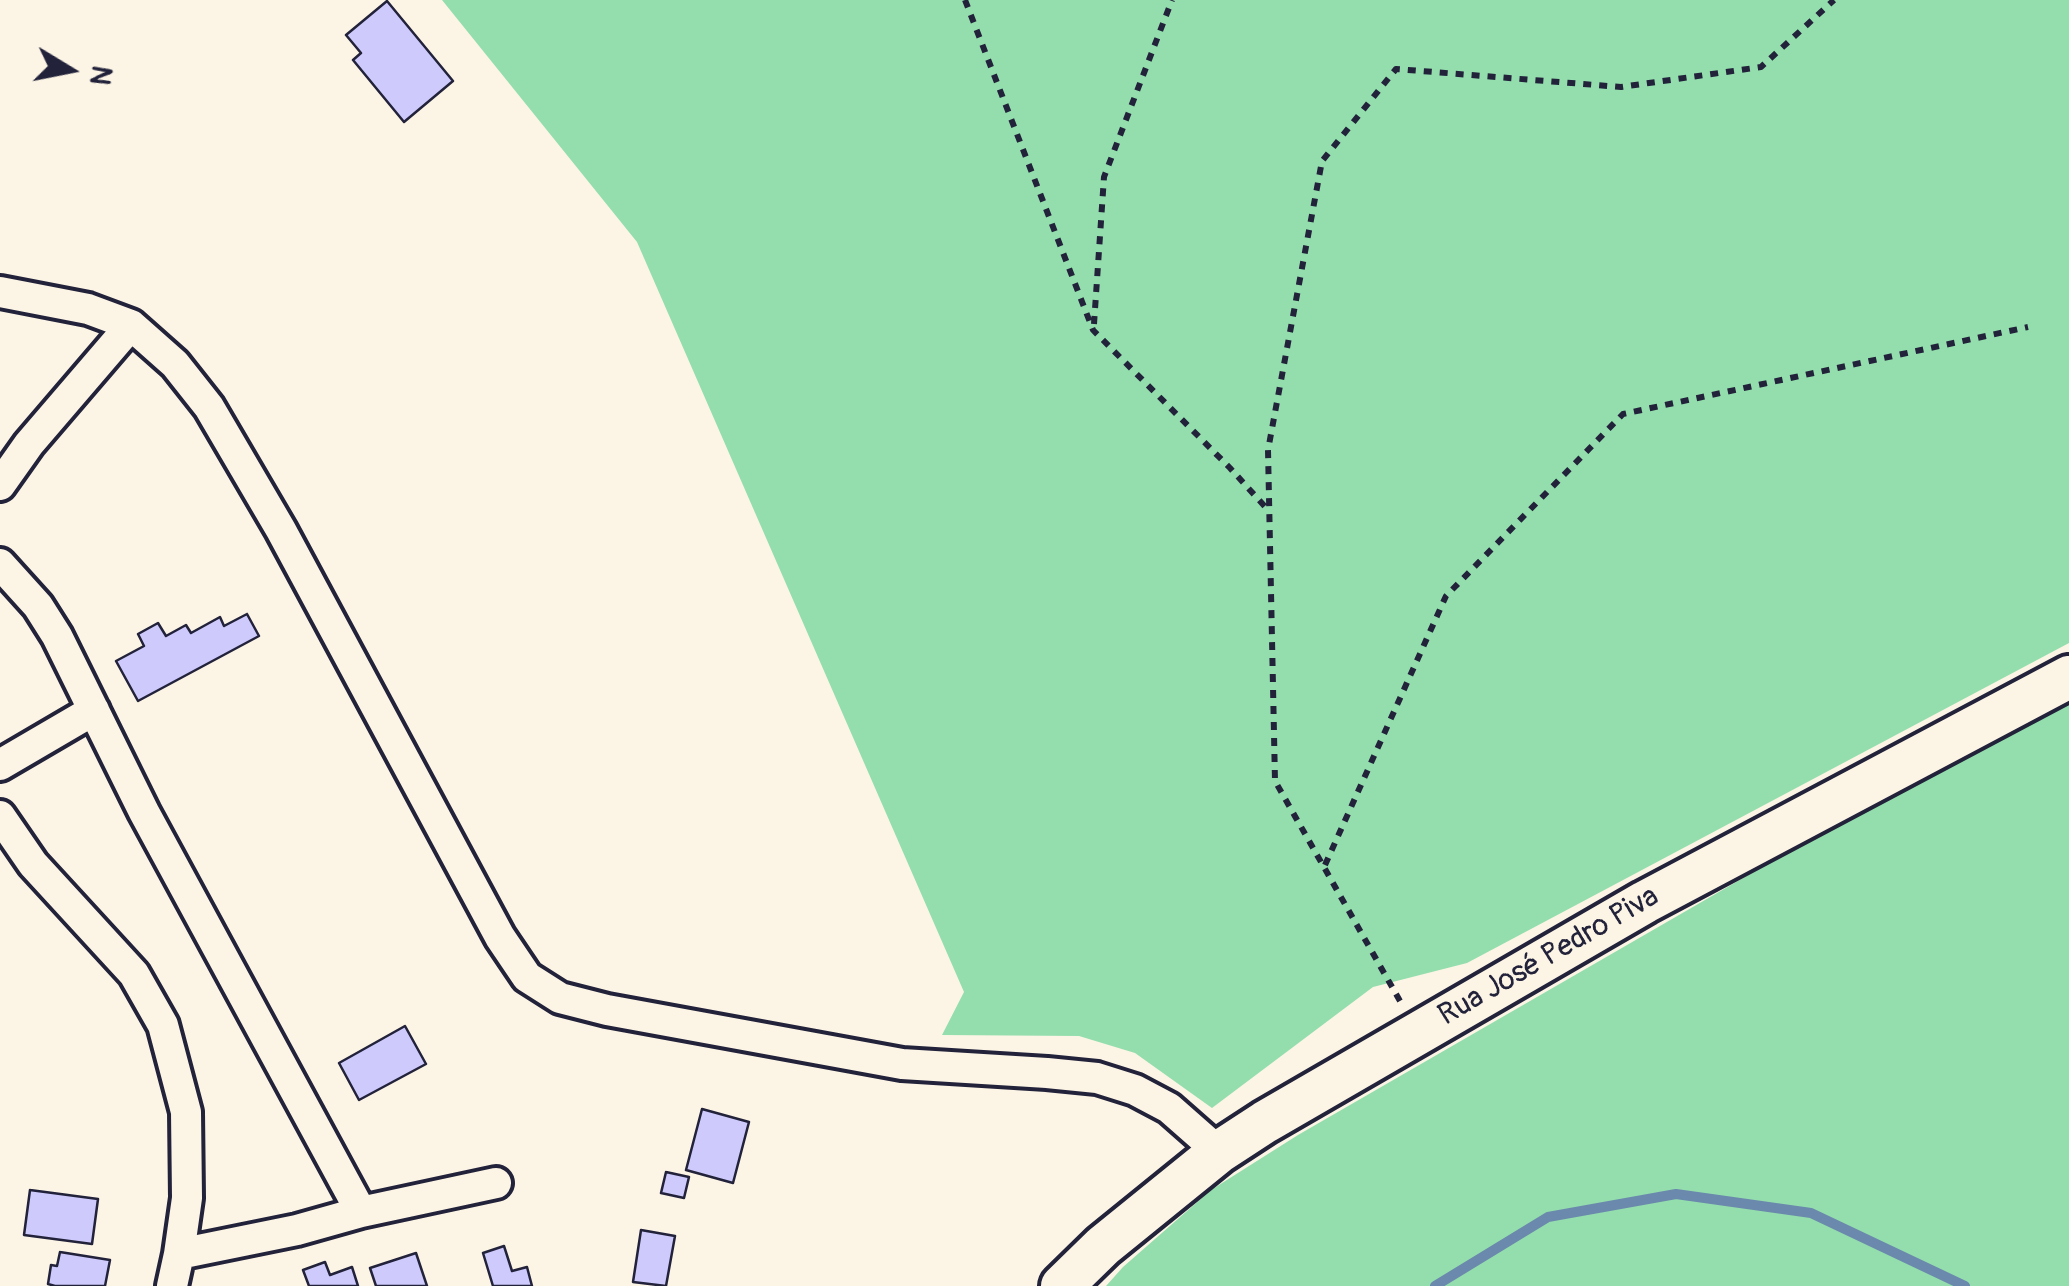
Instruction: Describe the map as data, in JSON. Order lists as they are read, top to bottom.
{
  "streets": {
    "street": ["Rua José Pedro Piva"]
  },
  "north": "right"
}
